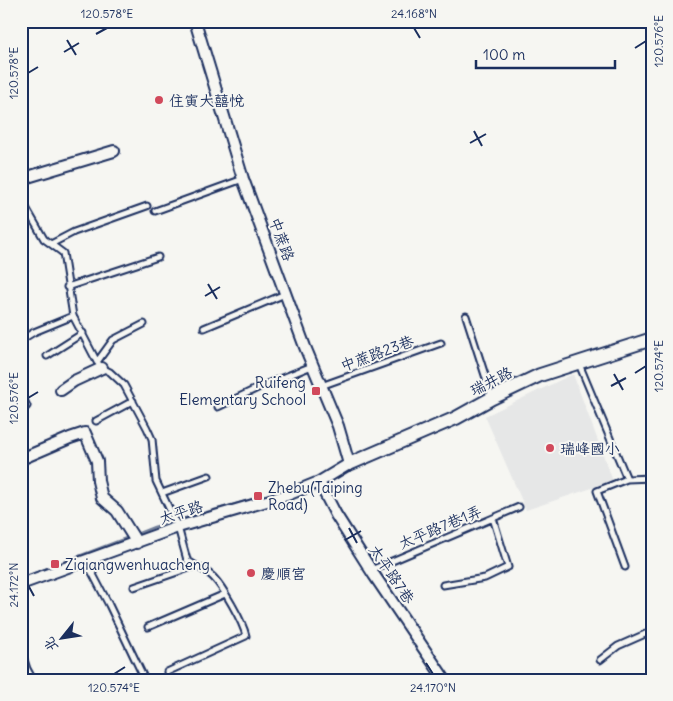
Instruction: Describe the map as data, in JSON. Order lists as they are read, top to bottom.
{
  "streets": {
    "street": [
      "中蔗路",
      "瑞井路",
      "太平路",
      "太平路7巷"
    ],
    "lane": ["中蔗路23巷", "太平路7巷1弄"]
  },
  "crossings": [
    ["中蔗路", "中蔗路23巷"],
    ["中蔗路", "瑞井路"],
    ["中蔗路", "太平路"],
    ["瑞井路", "太平路"],
    ["太平路", "太平路7巷"],
    ["太平路7巷1弄", "太平路7巷"]
  ],
  "places": {
    "other": ["住寅大囍悅", "瑞峰國小", "慶順宮"],
    "transit": ["Ruifeng Elementary School", "Zhebu(Taiping Road)", "Ziqiangwenhuacheng"]
  },
  "scale_bar": "100 m",
  "north": "bottom left",
  "coordinates": [
    "120.578°E",
    "24.168°N",
    "120.576°E",
    "120.574°E",
    "24.172°N",
    "24.170°N"
  ]
}
